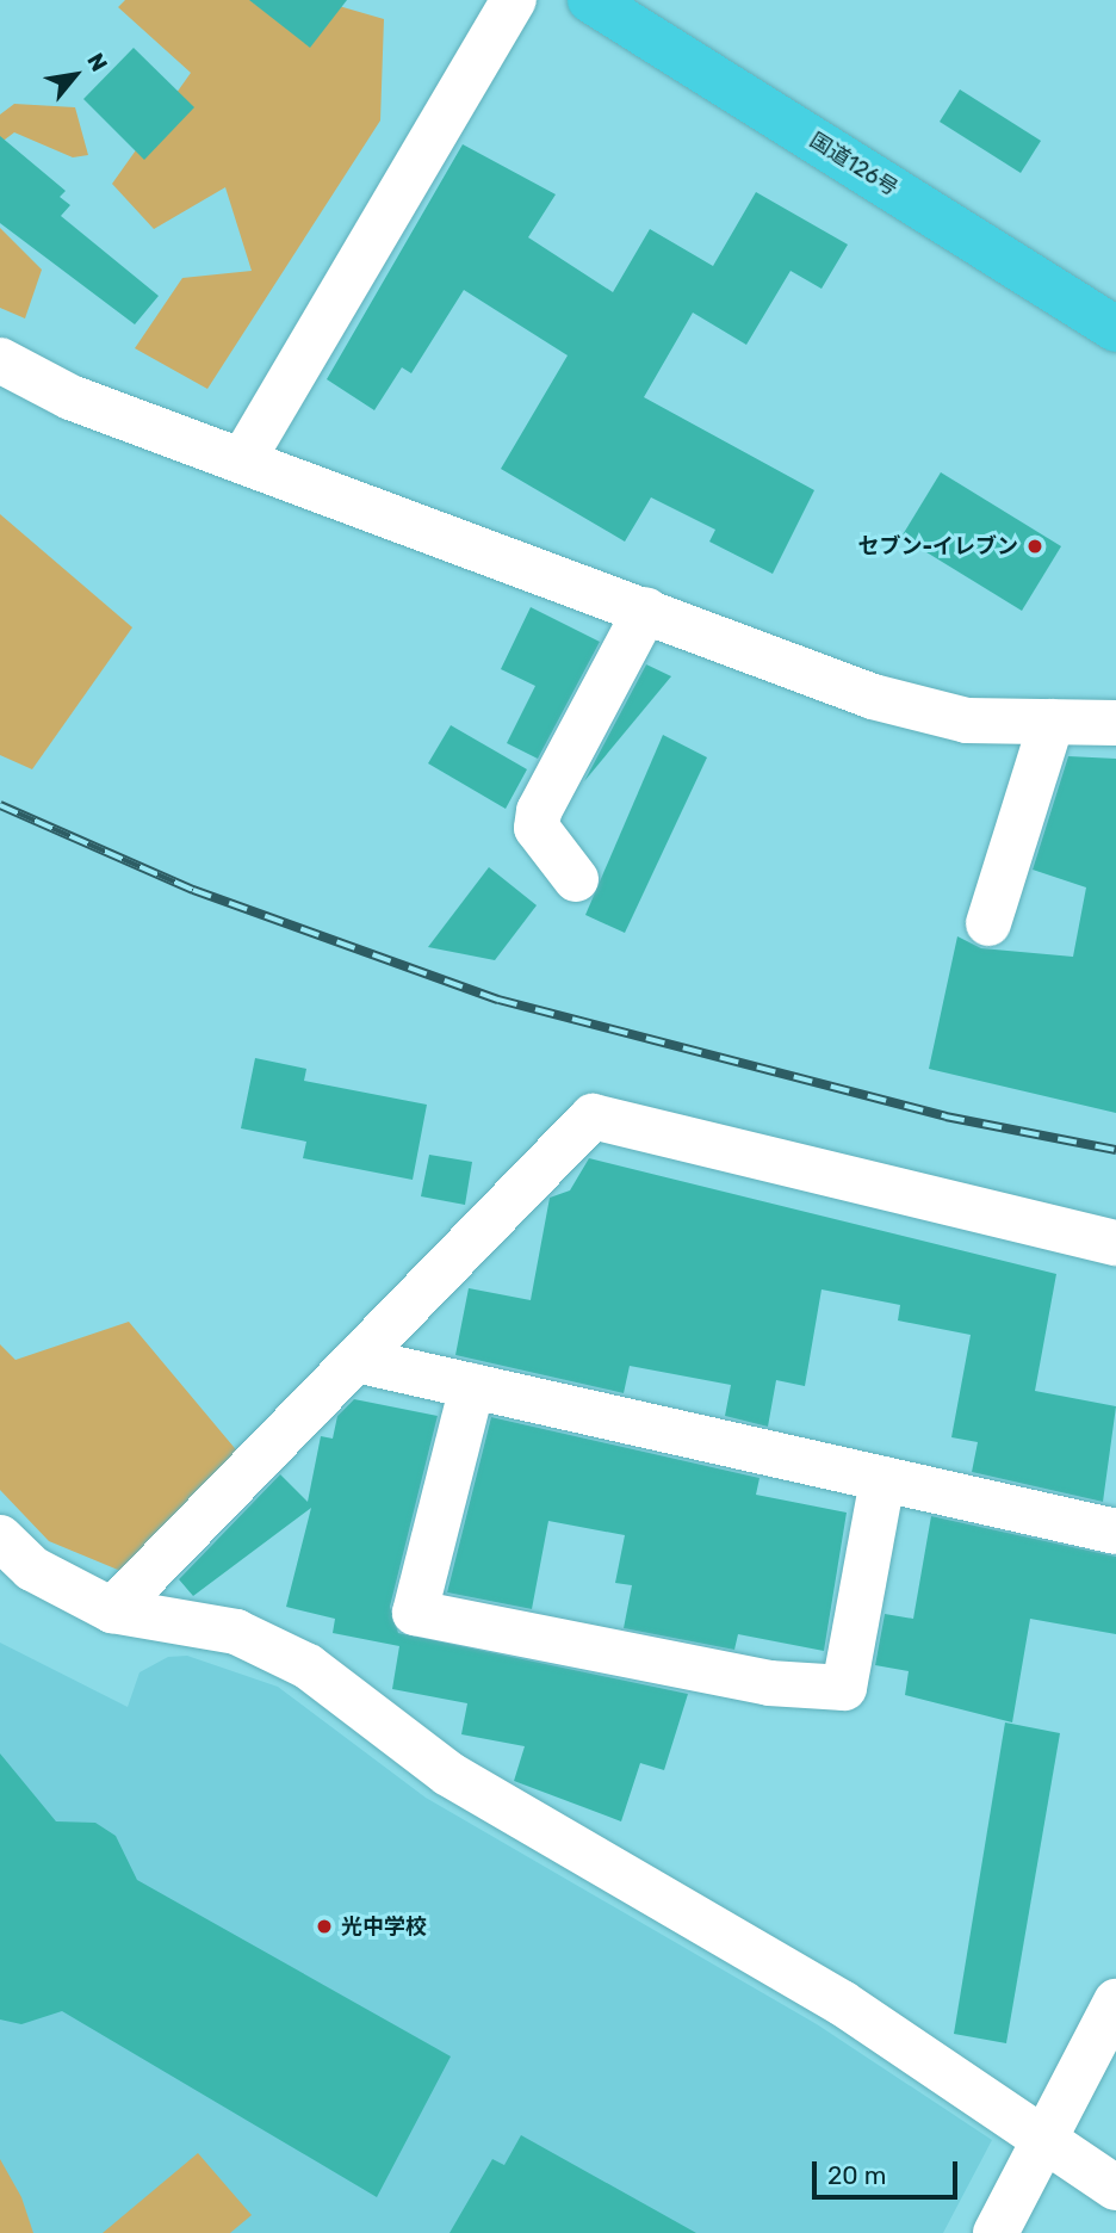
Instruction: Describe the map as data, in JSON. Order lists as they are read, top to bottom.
{
  "streets": {
    "highway": ["国道126号"]
  },
  "places": ["セブン-イレブン", "光中学校"],
  "scale_bar": "20 m",
  "north": "top right"
}
